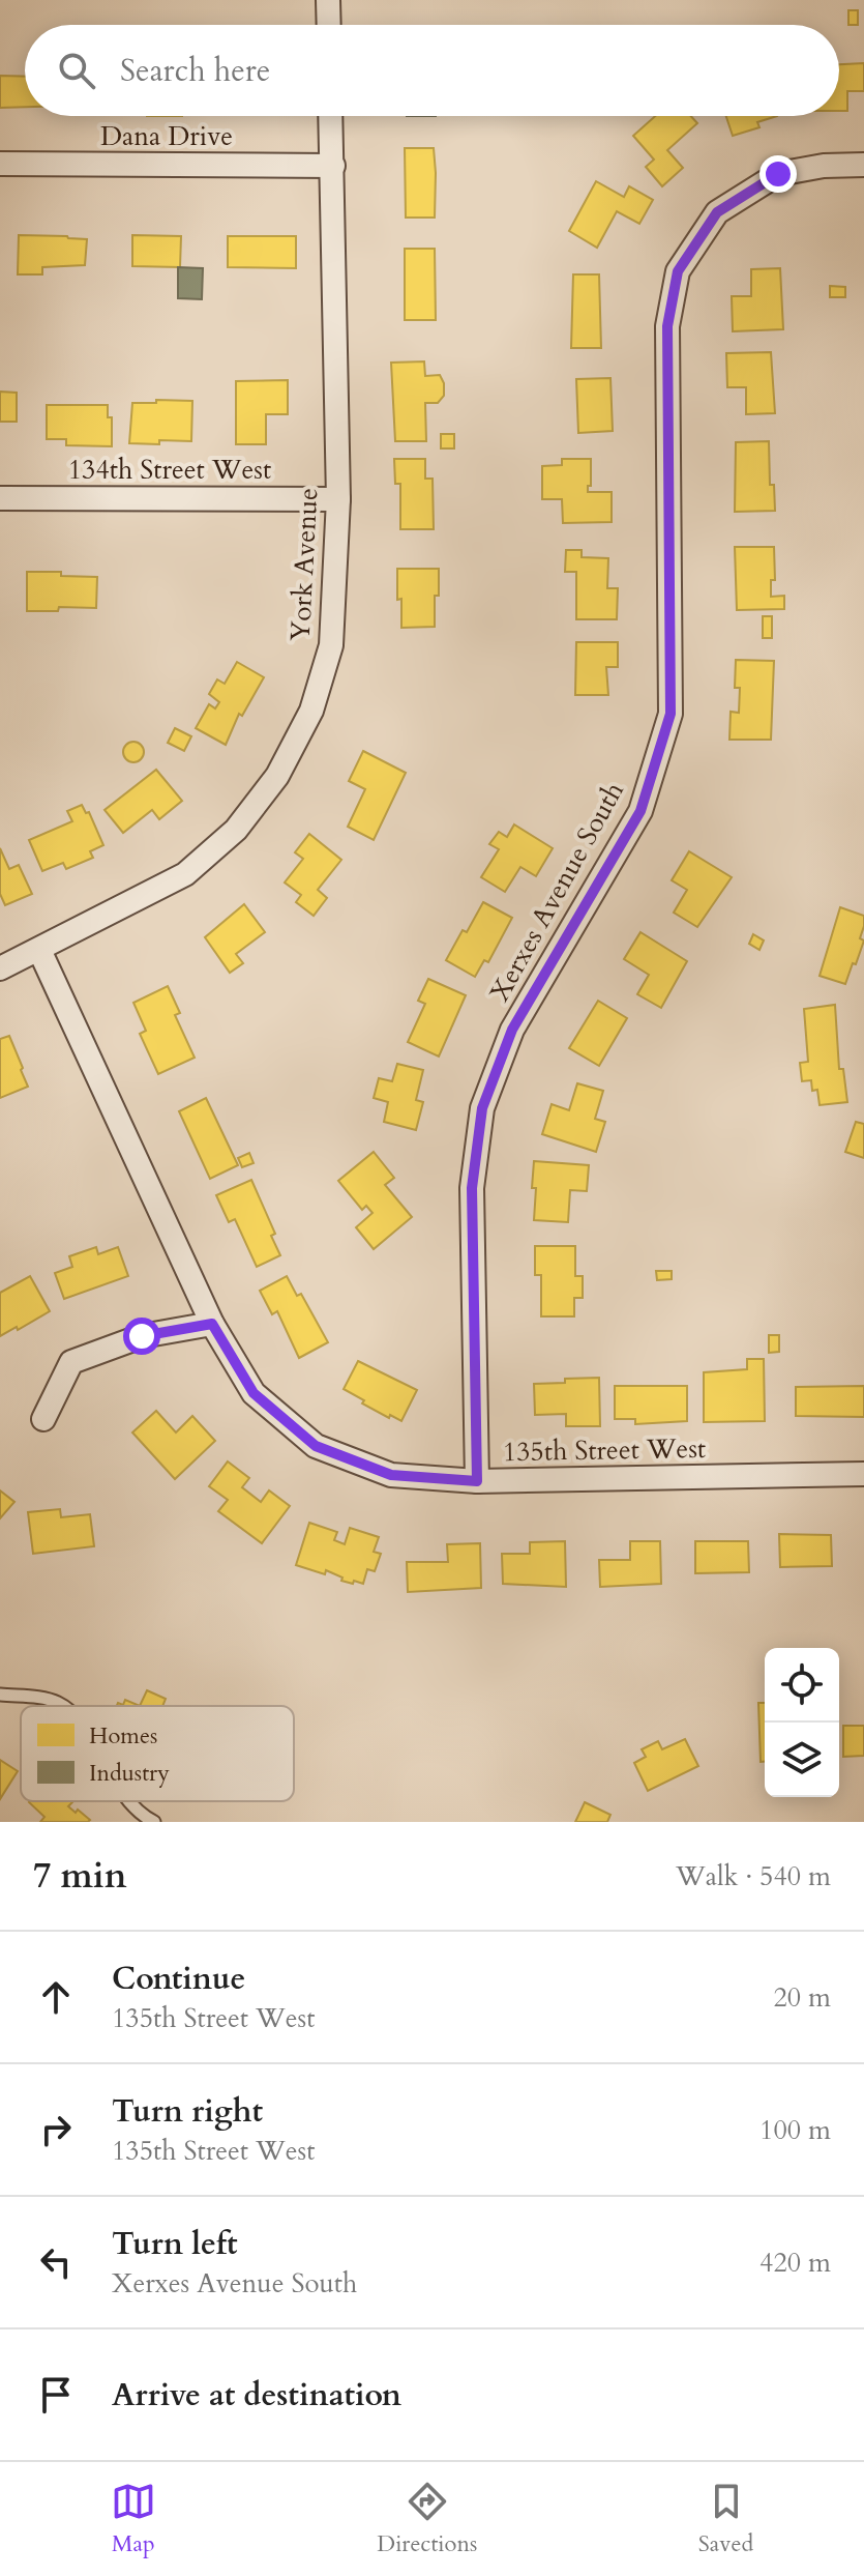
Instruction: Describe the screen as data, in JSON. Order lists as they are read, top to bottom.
{
  "streets": {
    "street": [
      "Dana Drive",
      "134th Street West",
      "York Avenue",
      "Xerxes Avenue South",
      "135th Street West"
    ]
  },
  "crossings": [
    ["Dana Drive", "York Avenue"],
    ["134th Street West", "York Avenue"],
    ["York Avenue", "135th Street West"],
    ["Xerxes Avenue South", "135th Street West"]
  ],
  "legend": ["Homes", "Industry"],
  "page": {
    "search": "Search here",
    "heading": ["7 min", "Walk · 540 m"],
    "list": [
      ["Continue", "135th Street West", "20 m"],
      ["Turn right", "135th Street West", "100 m"],
      ["Turn left", "Xerxes Avenue South", "420 m"],
      "Arrive at destination"
    ],
    "nav": ["Map", "Directions", "Saved"]
  }
}
